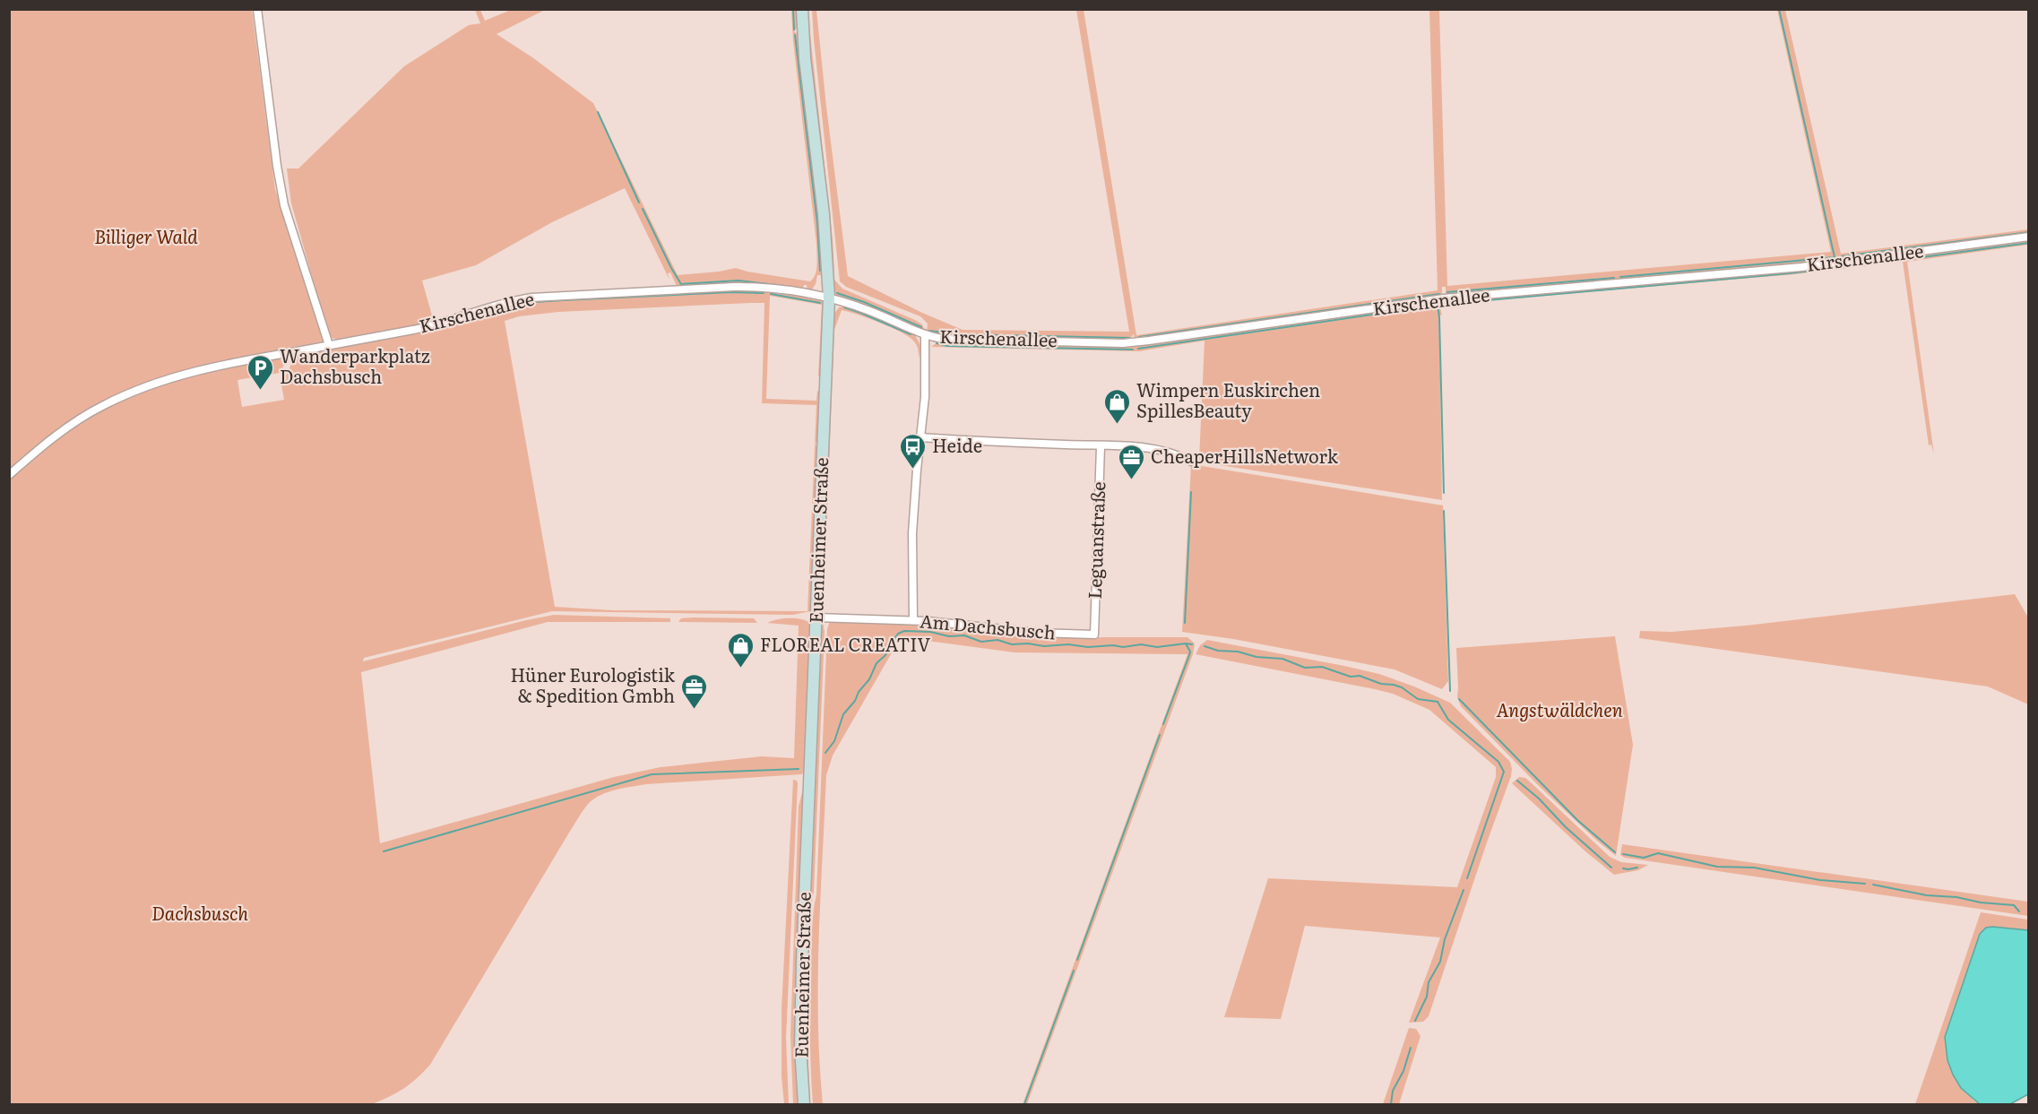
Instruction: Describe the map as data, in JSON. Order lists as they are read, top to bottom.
{
  "streets": {
    "main road": ["Euenheimer Straße"],
    "street": ["Kirschenallee", "Leguanstraße", "Am Dachsbusch"]
  },
  "crossings": [
    ["Kirschenallee", "Euenheimer Straße"],
    ["Euenheimer Straße", "Am Dachsbusch"],
    ["Leguanstraße", "Am Dachsbusch"]
  ],
  "parks": ["Billiger Wald", "Angstwäldchen", "Dachsbusch"],
  "places": {
    "parking": ["Wanderparkplatz Dachsbusch"],
    "shop": ["Wimpern Euskirchen SpillesBeauty", "FLOREAL CREATIV"],
    "bus stop": ["Heide"],
    "office": ["CheaperHillsNetwork", "Hüner Eurologistik & Spedition Gmbh"]
  }
}
